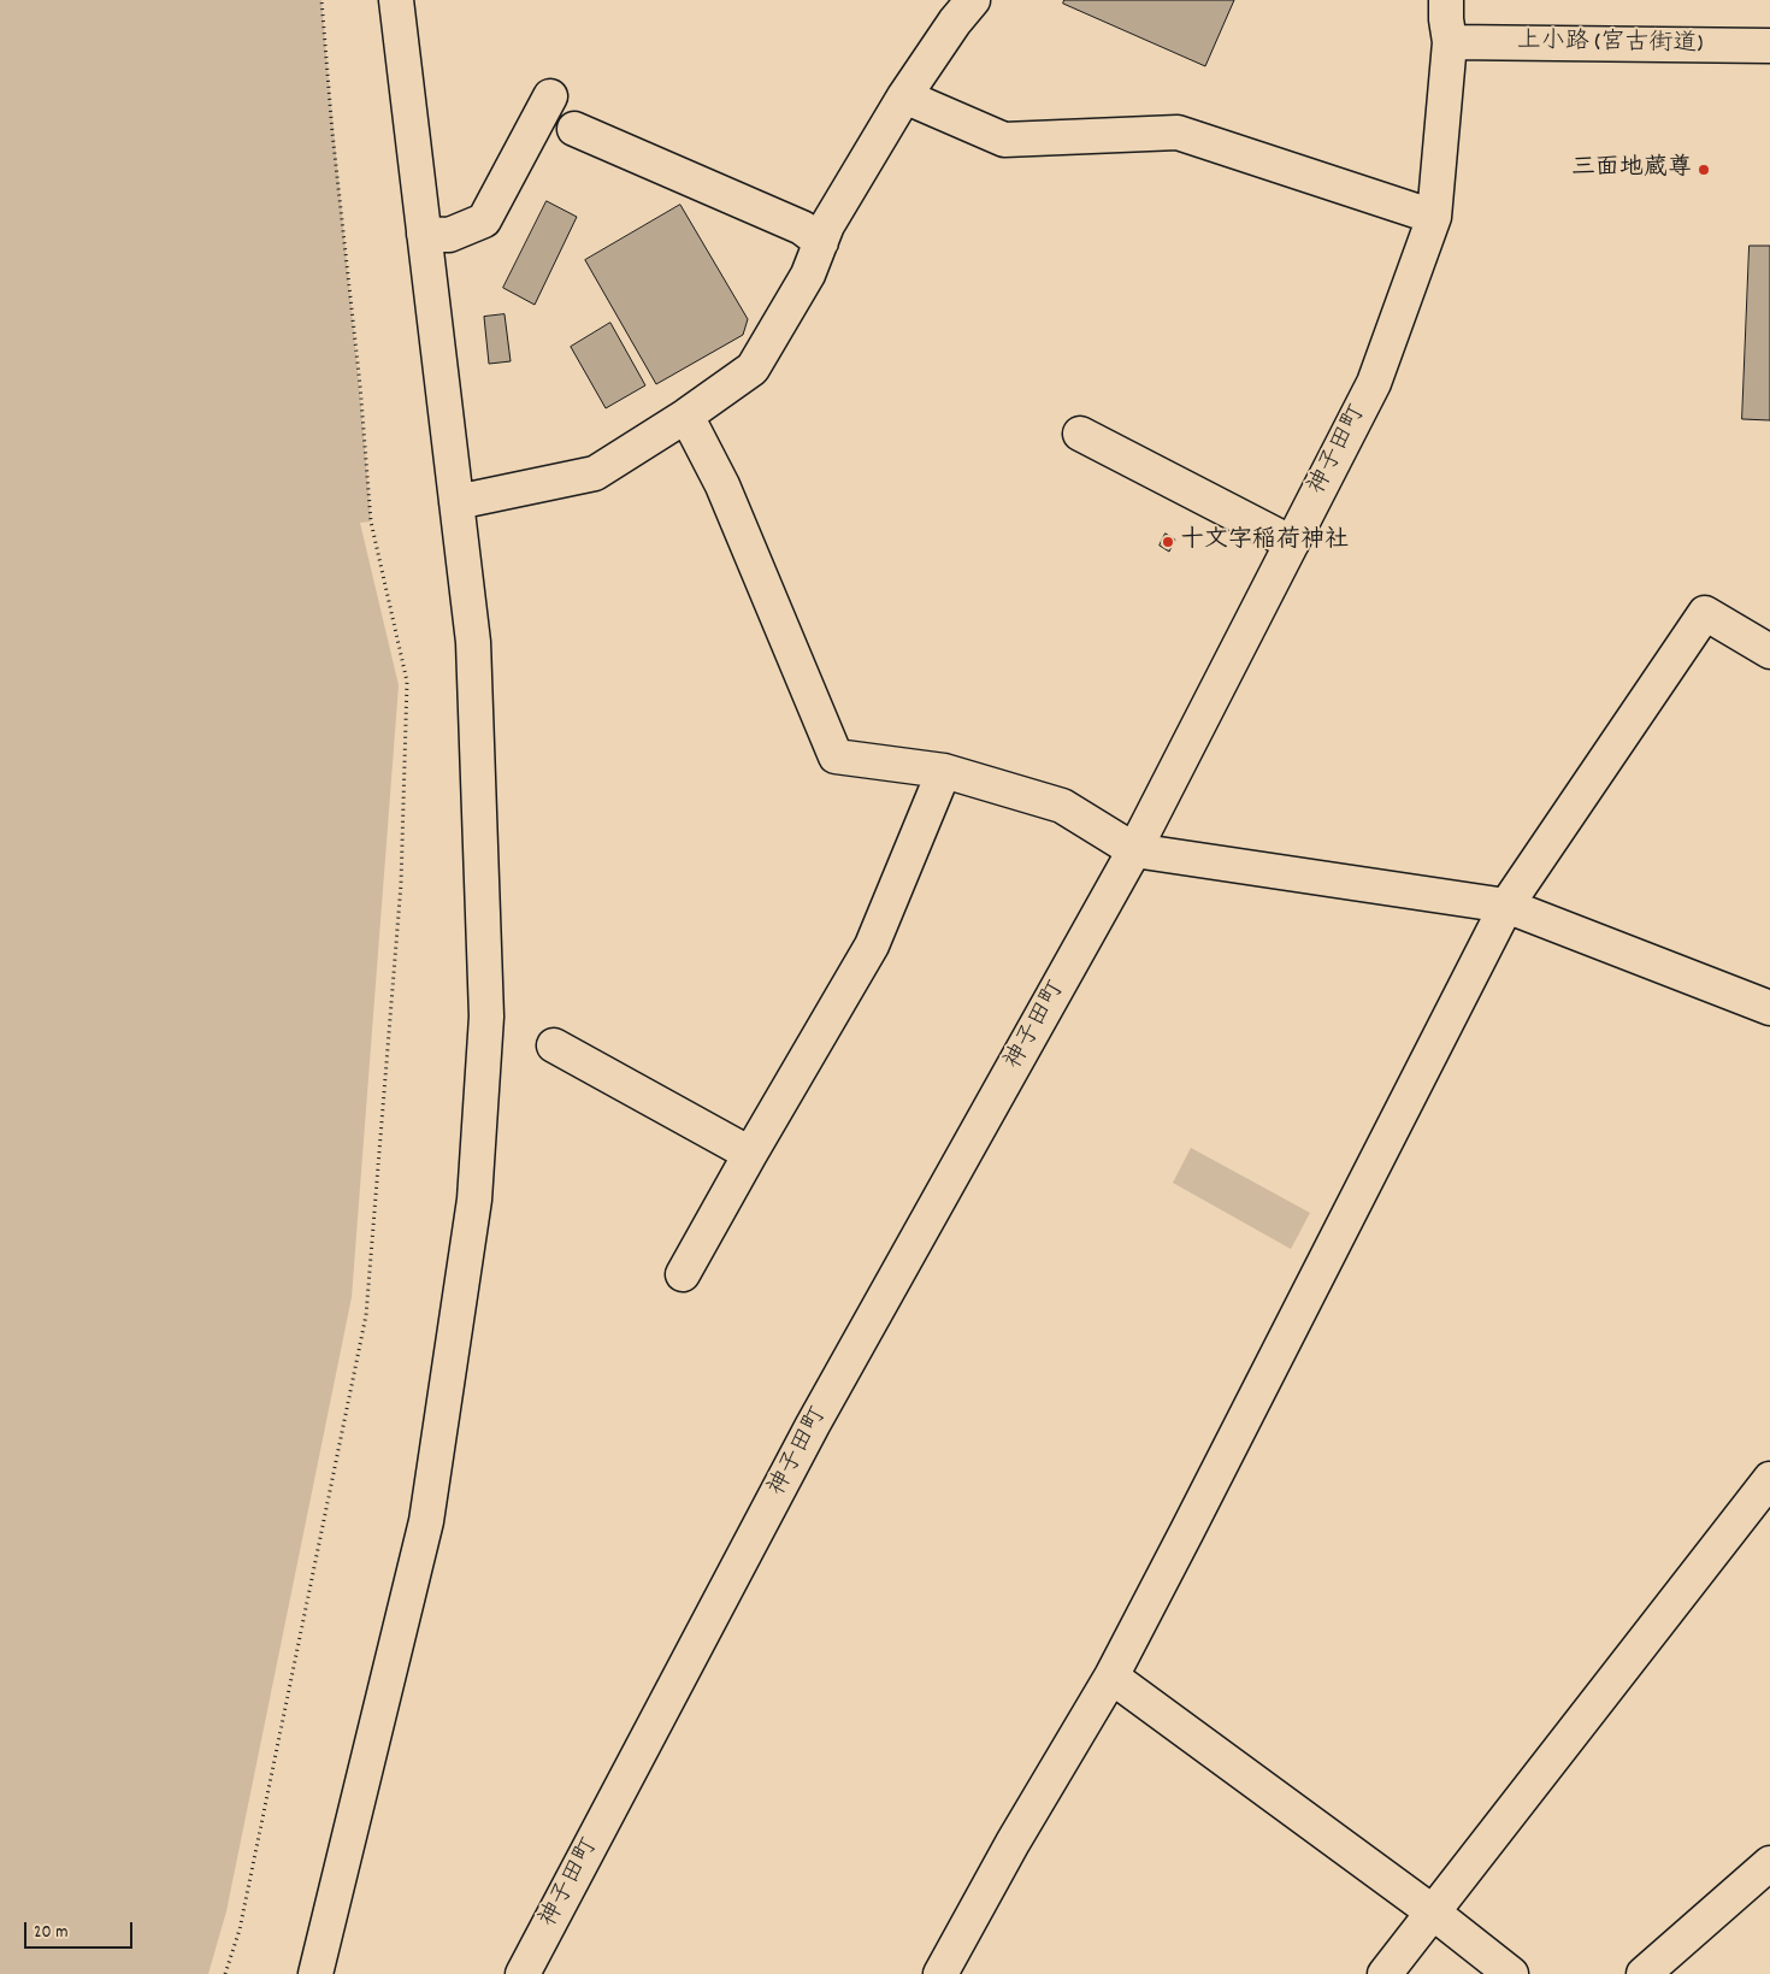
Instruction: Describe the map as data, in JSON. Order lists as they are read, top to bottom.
{
  "streets": {
    "street": ["上小路 (宮古街道)", "神子田町"]
  },
  "crossings": [
    ["上小路 (宮古街道)", "神子田町"]
  ],
  "places": ["三面地蔵尊", "十文字稲荷神社"],
  "scale_bar": "20 m"
}
